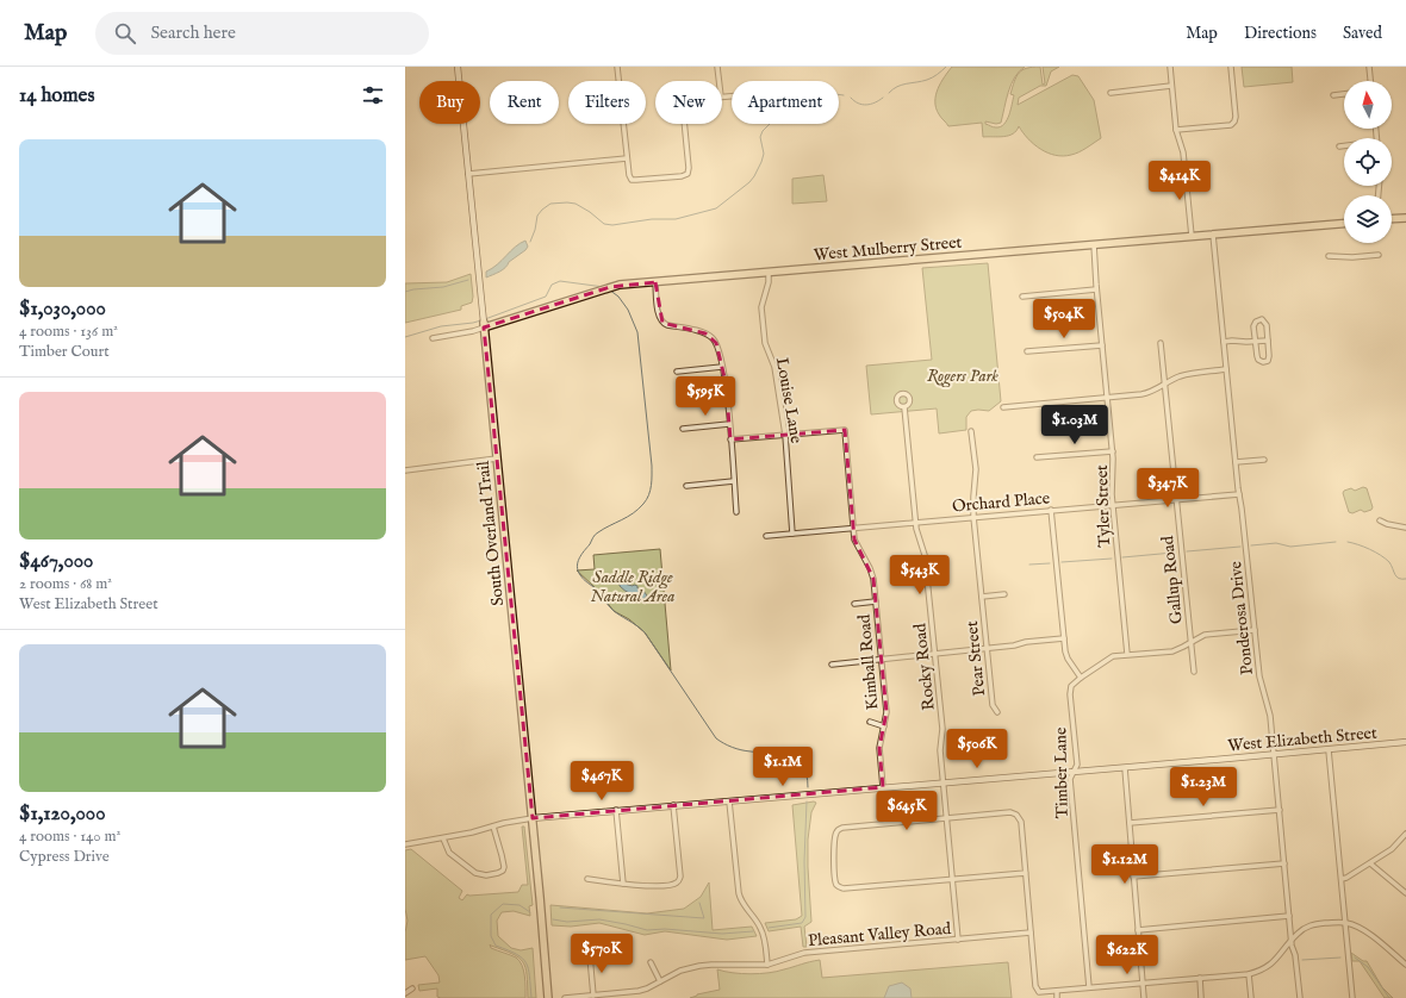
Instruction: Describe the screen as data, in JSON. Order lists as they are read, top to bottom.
{
  "streets": {
    "main road": ["West Mulberry Street", "South Overland Trail", "West Elizabeth Street"],
    "street": [
      "Louise Lane",
      "Orchard Place",
      "Tyler Street",
      "Gallup Road",
      "Ponderosa Drive",
      "Pear Street",
      "Kimball Road",
      "Rocky Road",
      "Timber Lane",
      "Pleasant Valley Road"
    ]
  },
  "crossings": [
    ["West Mulberry Street", "Louise Lane"],
    ["West Mulberry Street", "Tyler Street"],
    ["West Mulberry Street", "South Overland Trail"],
    ["West Mulberry Street", "Ponderosa Drive"],
    ["Louise Lane", "Orchard Place"],
    ["Louise Lane", "Kimball Road"],
    ["Orchard Place", "Tyler Street"],
    ["Orchard Place", "Gallup Road"],
    ["Orchard Place", "Ponderosa Drive"],
    ["Orchard Place", "Pear Street"],
    ["Orchard Place", "Kimball Road"],
    ["Orchard Place", "Rocky Road"],
    ["South Overland Trail", "West Elizabeth Street"],
    ["Ponderosa Drive", "West Elizabeth Street"],
    ["Kimball Road", "West Elizabeth Street"],
    ["Rocky Road", "West Elizabeth Street"],
    ["Rocky Road", "Pleasant Valley Road"],
    ["West Elizabeth Street", "Timber Lane"]
  ],
  "parks": ["Rogers Park", "Saddle Ridge Natural Area"],
  "north": "top",
  "page": {
    "header": "Map",
    "search": "Search here",
    "nav": ["Map", "Directions", "Saved"],
    "heading": "14 homes",
    "chip": [
      "Buy",
      "Rent",
      "Filters",
      "New",
      "Apartment"
    ],
    "list": [
      {
        "name": "$1,030,000",
        "note": "4 rooms · 136 m² · Timber Court"
      },
      {
        "name": "$467,000",
        "note": "2 rooms · 68 m² · West Elizabeth Street"
      },
      {
        "name": "$1,120,000",
        "note": "4 rooms · 140 m² · Cypress Drive"
      }
    ],
    "price": [
      "$414K",
      "$504K",
      "$595K",
      "$1.03M",
      "$347K",
      "$543K",
      "$506K",
      "$1.1M",
      "$467K",
      "$1.23M",
      "$645K",
      "$1.12M",
      "$570K",
      "$622K"
    ]
  }
}
